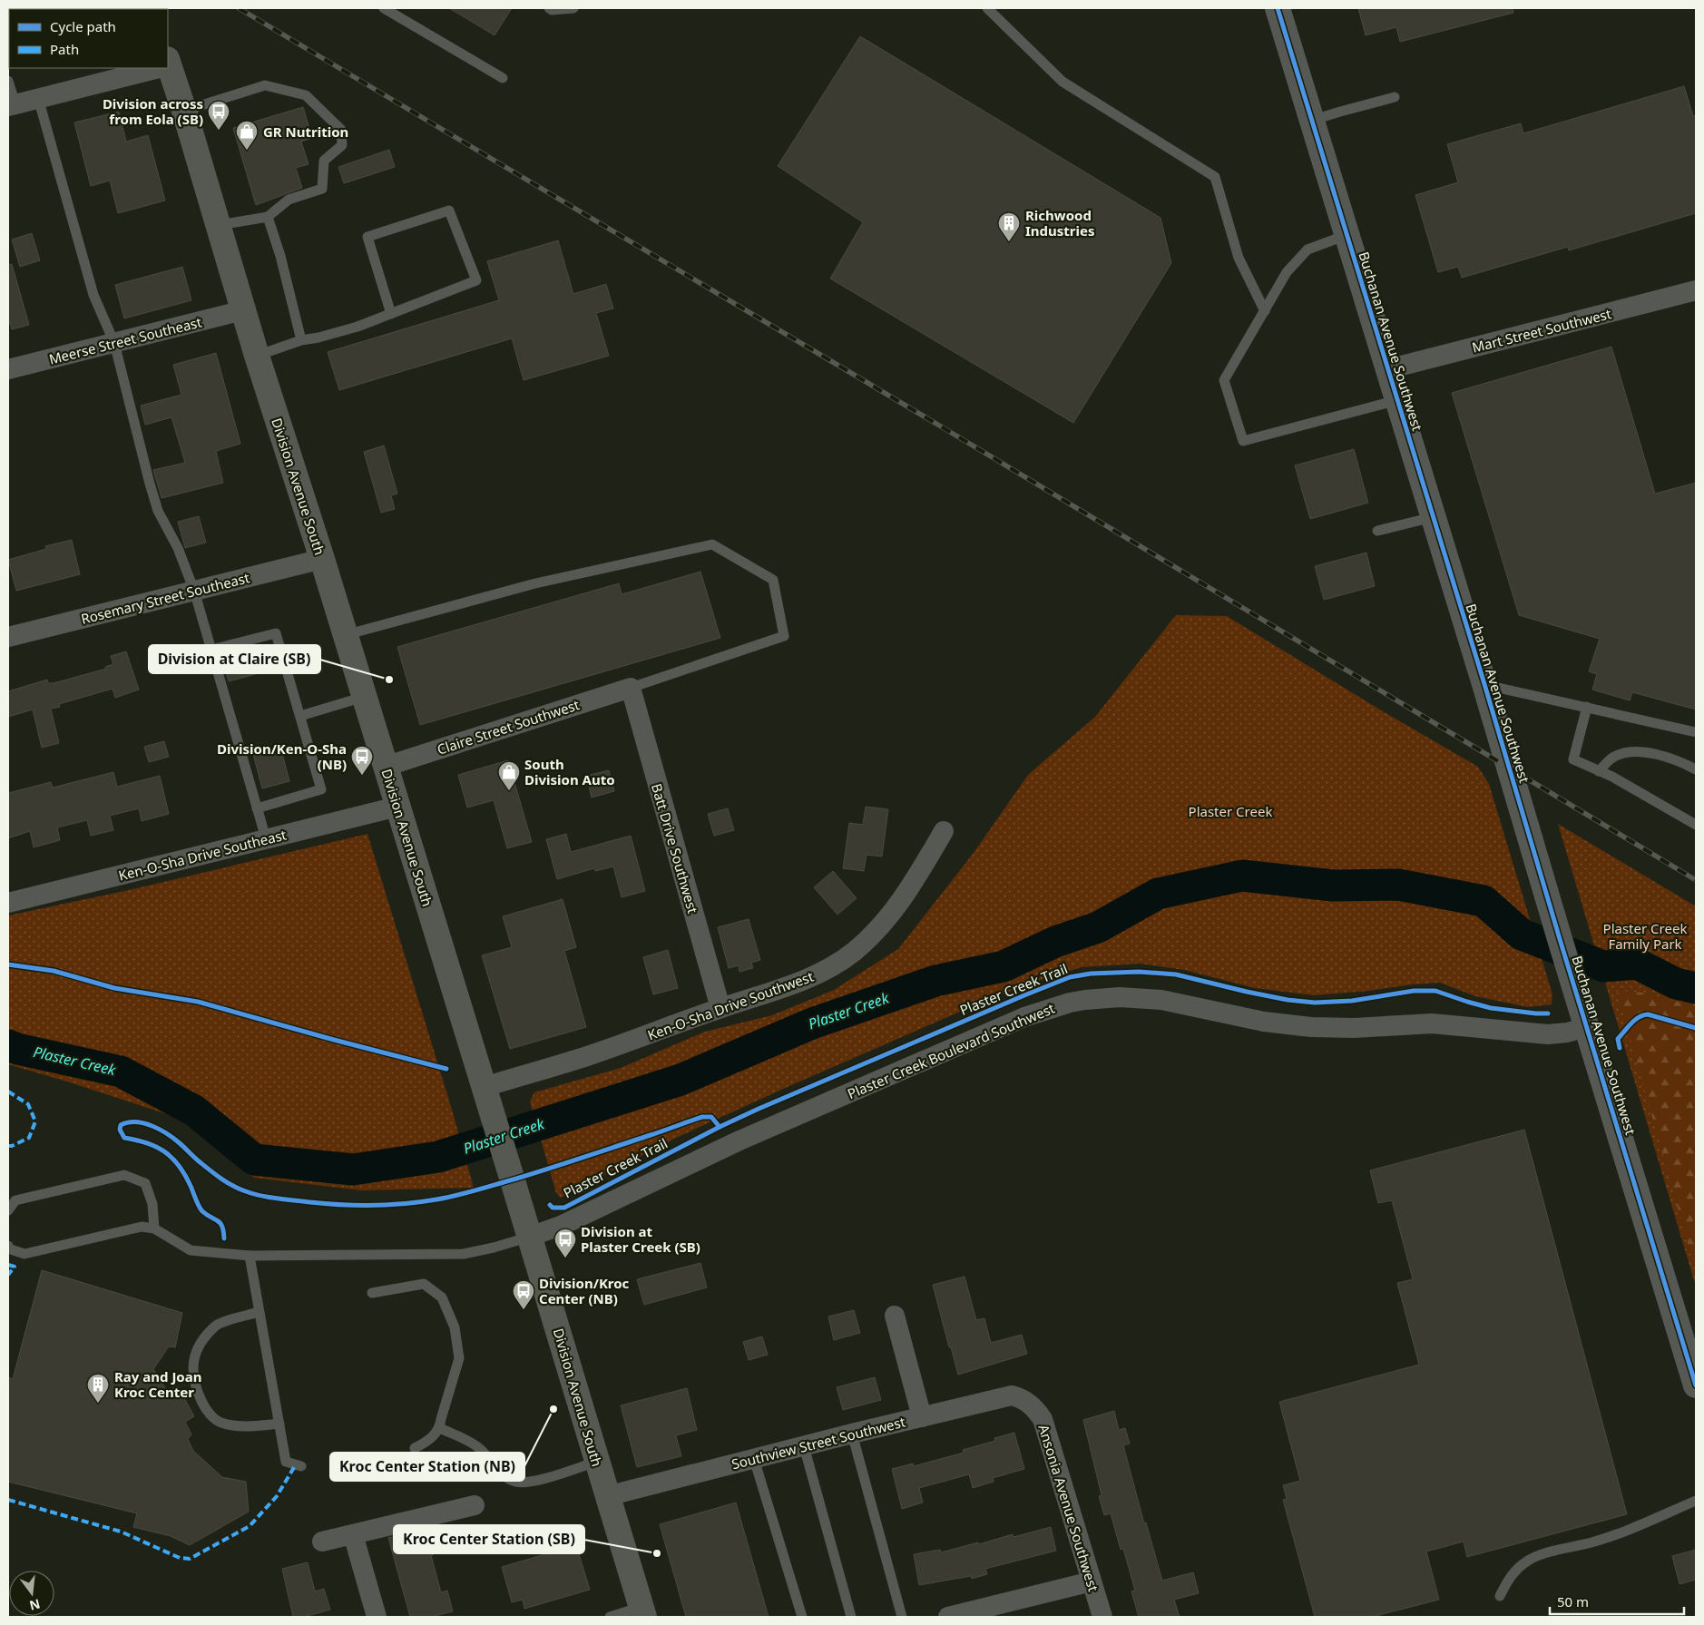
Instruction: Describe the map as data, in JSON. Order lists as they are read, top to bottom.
{
  "streets": {
    "main road": ["Division Avenue South"],
    "street": [
      "Mart Street Southwest",
      "Meerse Street Southeast",
      "Buchanan Avenue Southwest",
      "Rosemary Street Southeast",
      "Claire Street Southwest",
      "Batt Drive Southwest",
      "Ken-O-Sha Drive Southeast",
      "Ken-O-Sha Drive Southwest",
      "Plaster Creek Boulevard Southwest",
      "Southview Street Southwest",
      "Ansonia Avenue Southwest"
    ],
    "cycle path": ["Plaster Creek Trail"]
  },
  "crossings": [
    ["Mart Street Southwest", "Buchanan Avenue Southwest"],
    ["Meerse Street Southeast", "Division Avenue South"],
    ["Buchanan Avenue Southwest", "Plaster Creek Boulevard Southwest"],
    ["Division Avenue South", "Rosemary Street Southeast"],
    ["Division Avenue South", "Claire Street Southwest"],
    ["Division Avenue South", "Ken-O-Sha Drive Southeast"],
    ["Division Avenue South", "Ken-O-Sha Drive Southwest"],
    ["Division Avenue South", "Plaster Creek Boulevard Southwest"],
    ["Division Avenue South", "Southview Street Southwest"],
    ["Claire Street Southwest", "Batt Drive Southwest"],
    ["Batt Drive Southwest", "Ken-O-Sha Drive Southwest"],
    ["Southview Street Southwest", "Ansonia Avenue Southwest"]
  ],
  "water": ["Plaster Creek"],
  "parks": ["Plaster Creek", "Plaster Creek Family Park"],
  "places": {
    "bus stop": [
      "Division across from Eola (SB)",
      "Division/Ken-O-Sha (NB)",
      "Division at Plaster Creek (SB)",
      "Division/Kroc Center (NB)"
    ],
    "shop": ["GR Nutrition", "South Division Auto"],
    "building": ["Richwood Industries", "Ray and Joan Kroc Center"],
    "other": ["Division at Claire (SB)", "Kroc Center Station (NB)", "Kroc Center Station (SB)"]
  },
  "legend": ["Cycle path", "Path"],
  "scale_bar": "50 m",
  "north": "bottom"
}
